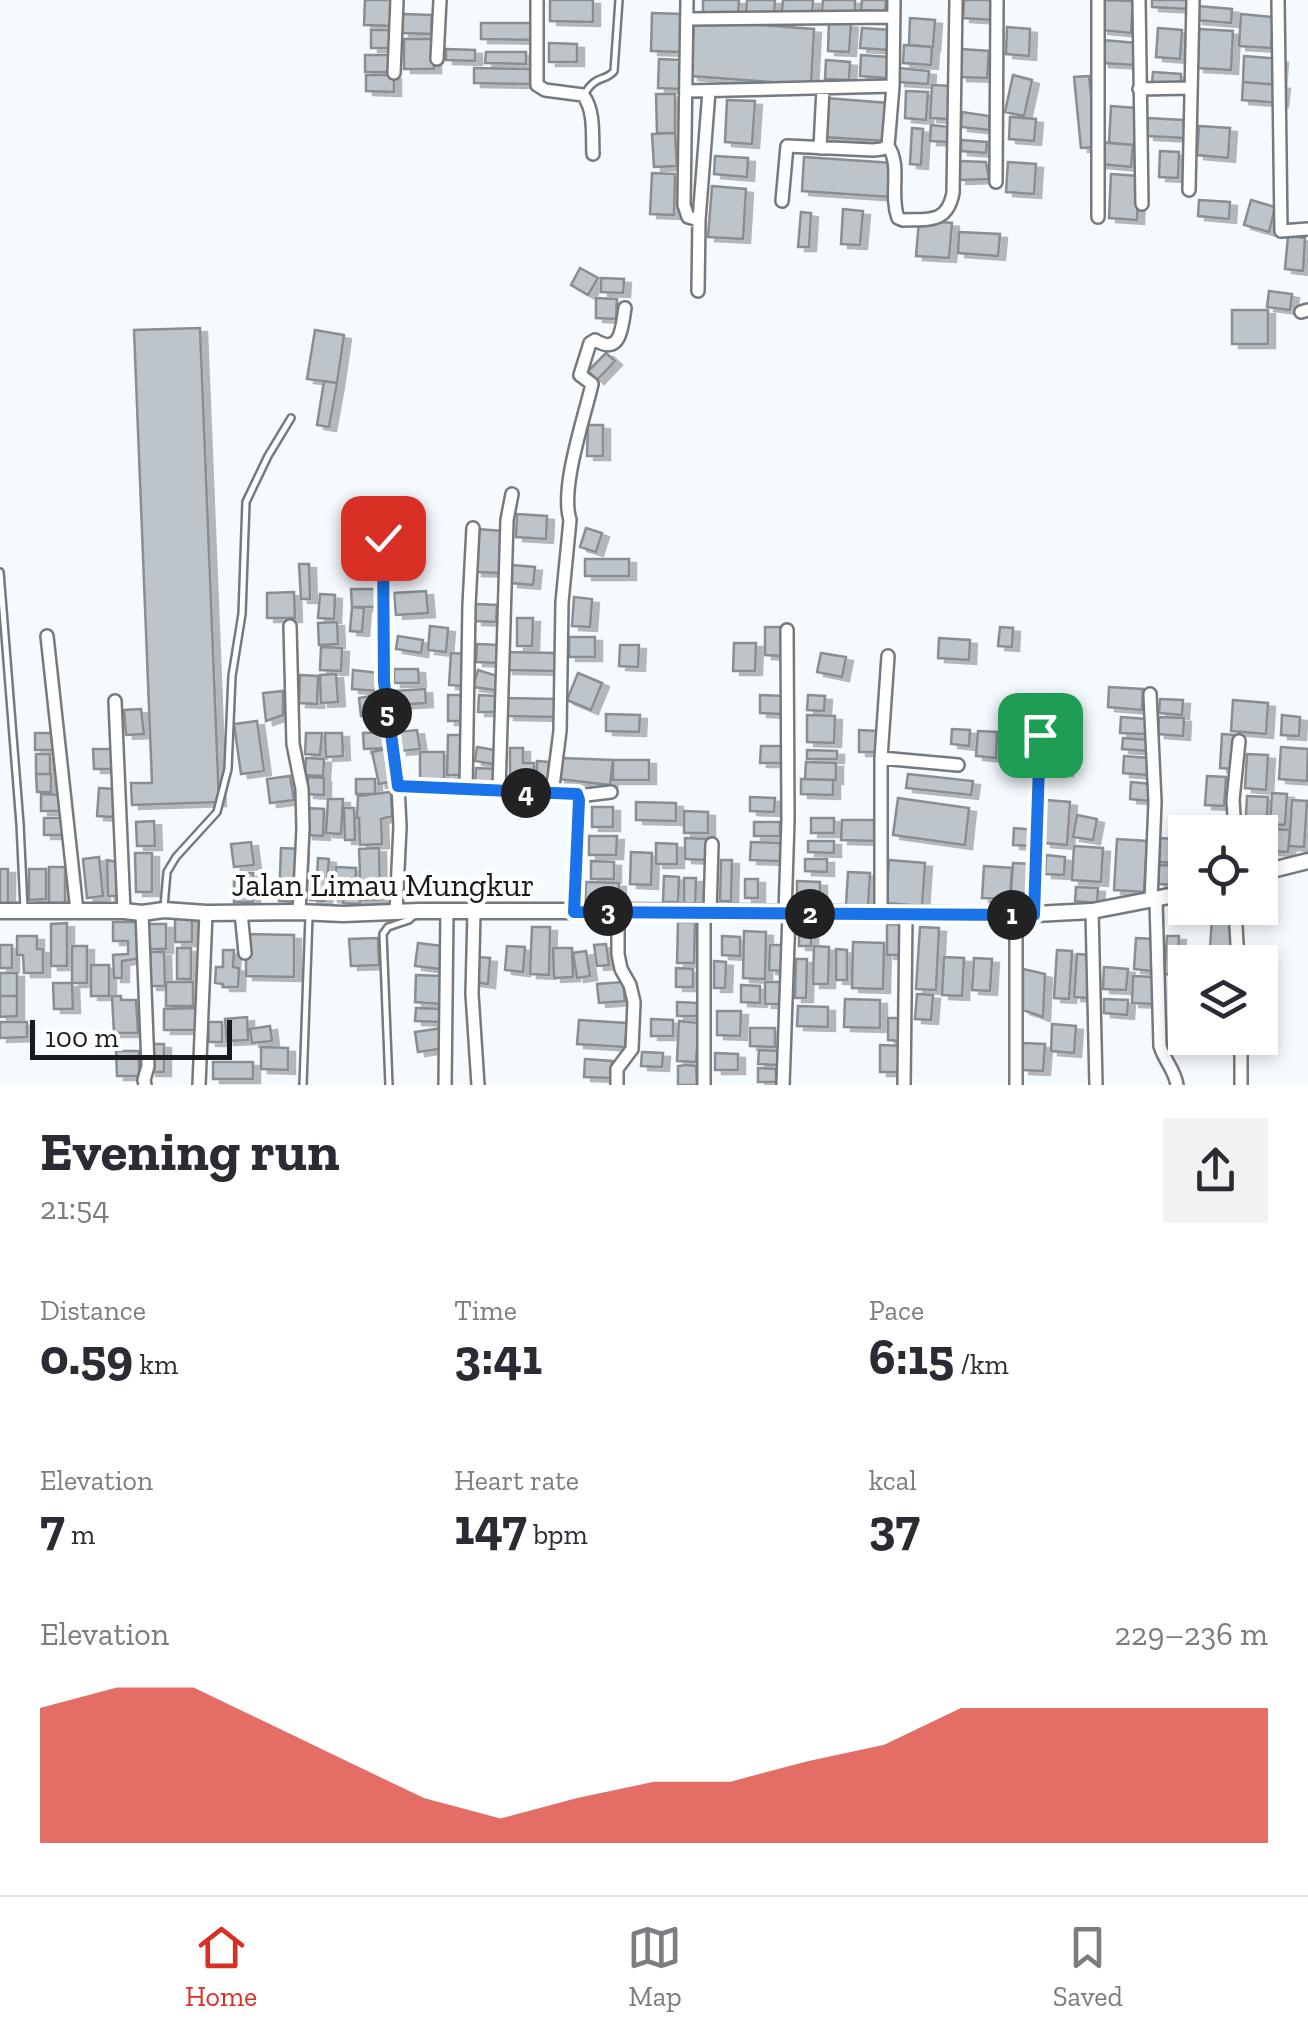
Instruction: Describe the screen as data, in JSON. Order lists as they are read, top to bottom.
{
  "streets": {
    "street": ["Jalan Limau Mungkur"]
  },
  "scale_bar": "100 m",
  "page": {
    "pins": [
      "5",
      "4",
      "3",
      "2",
      "1"
    ],
    "scale": "100 m",
    "heading": ["Evening run", "21:54"],
    "stats": [
      ["Distance", "0.59 km"],
      ["Time", "3:41"],
      ["Pace", "6:15 /km"],
      ["Elevation", "7 m"],
      ["Heart rate", "147 bpm"],
      ["kcal", "37"]
    ],
    "chart": ["Elevation", "229–236 m"],
    "tabs": ["Home", "Map", "Saved"]
  }
}
